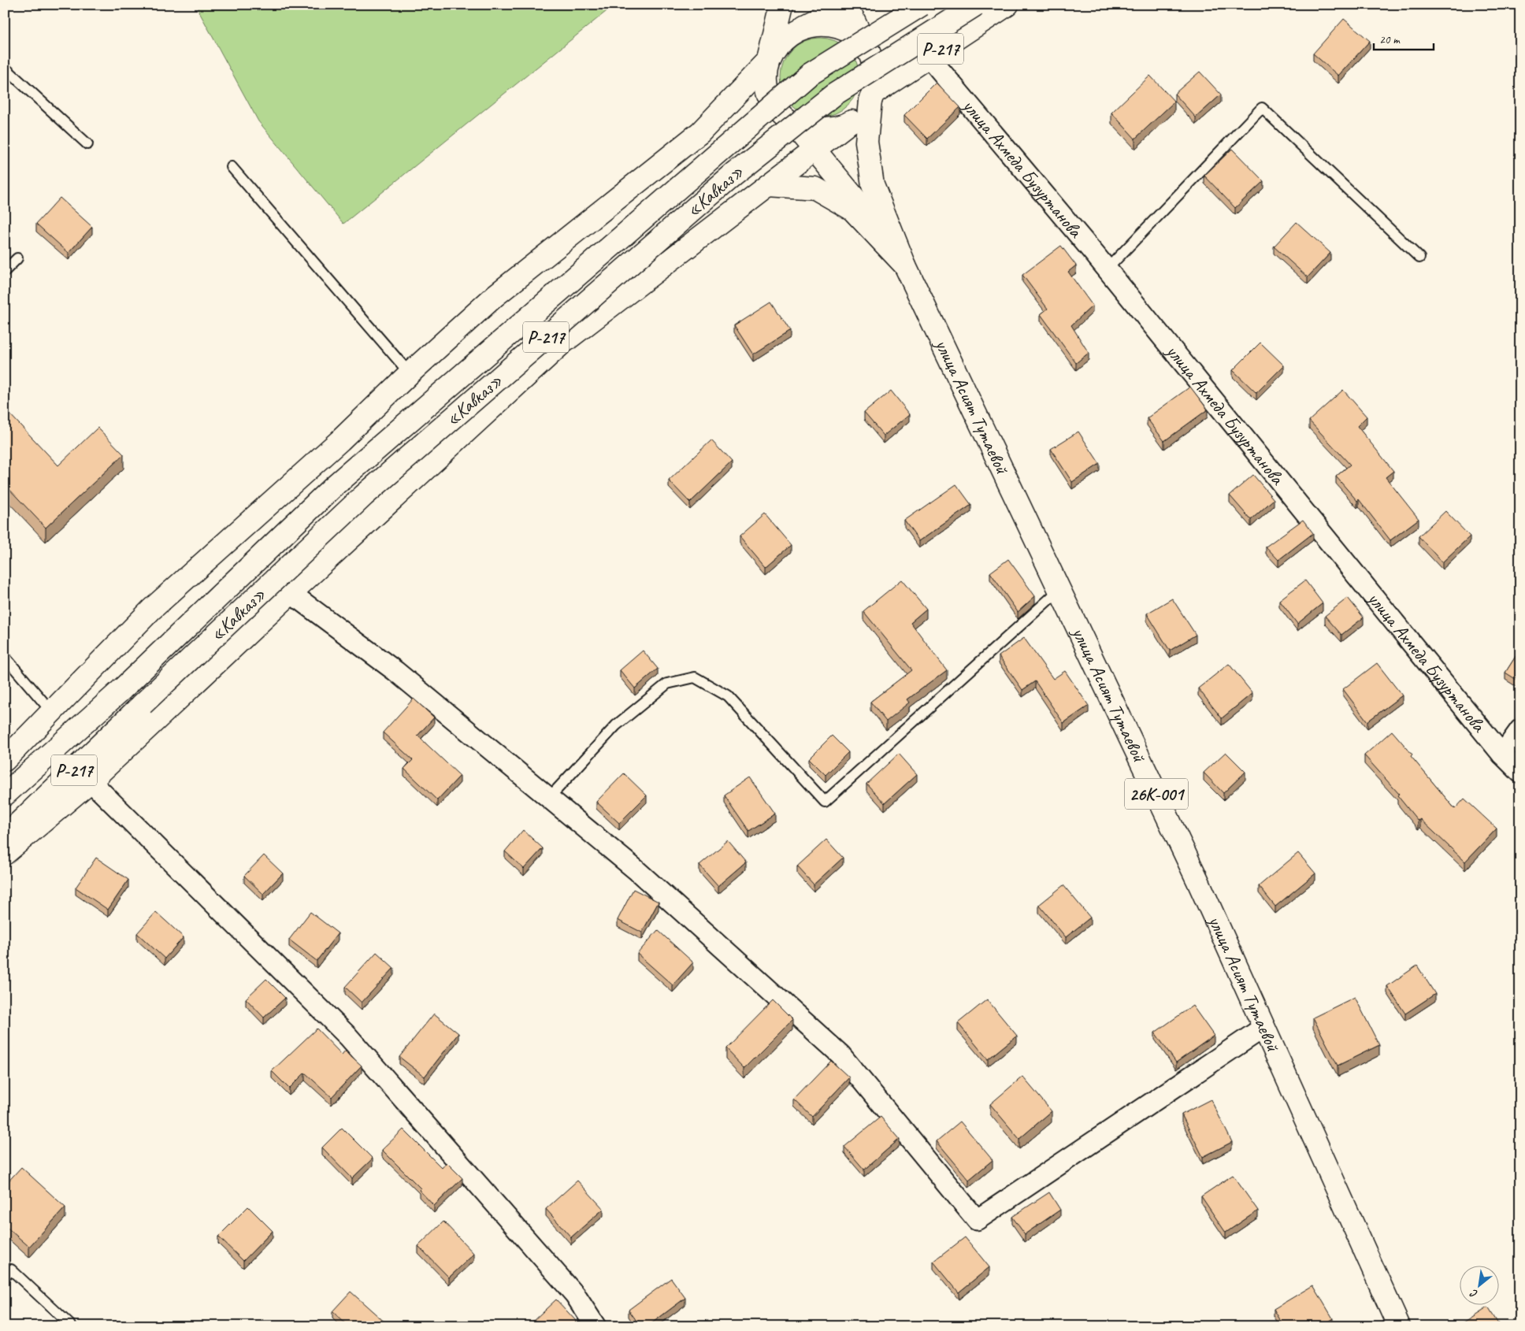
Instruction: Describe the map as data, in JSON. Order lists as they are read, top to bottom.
{
  "streets": {
    "main road": [
      "Р-217",
      "«Кавказ»",
      "улица Асият Тутаевой",
      "26К-001"
    ],
    "street": ["улица Ахмеда Бузуртанова"]
  },
  "crossings": [
    ["Р-217", "улица Ахмеда Бузуртанова"],
    ["Р-217", "улица Асият Тутаевой"]
  ],
  "scale_bar": "20 m",
  "north": "bottom left"
}
